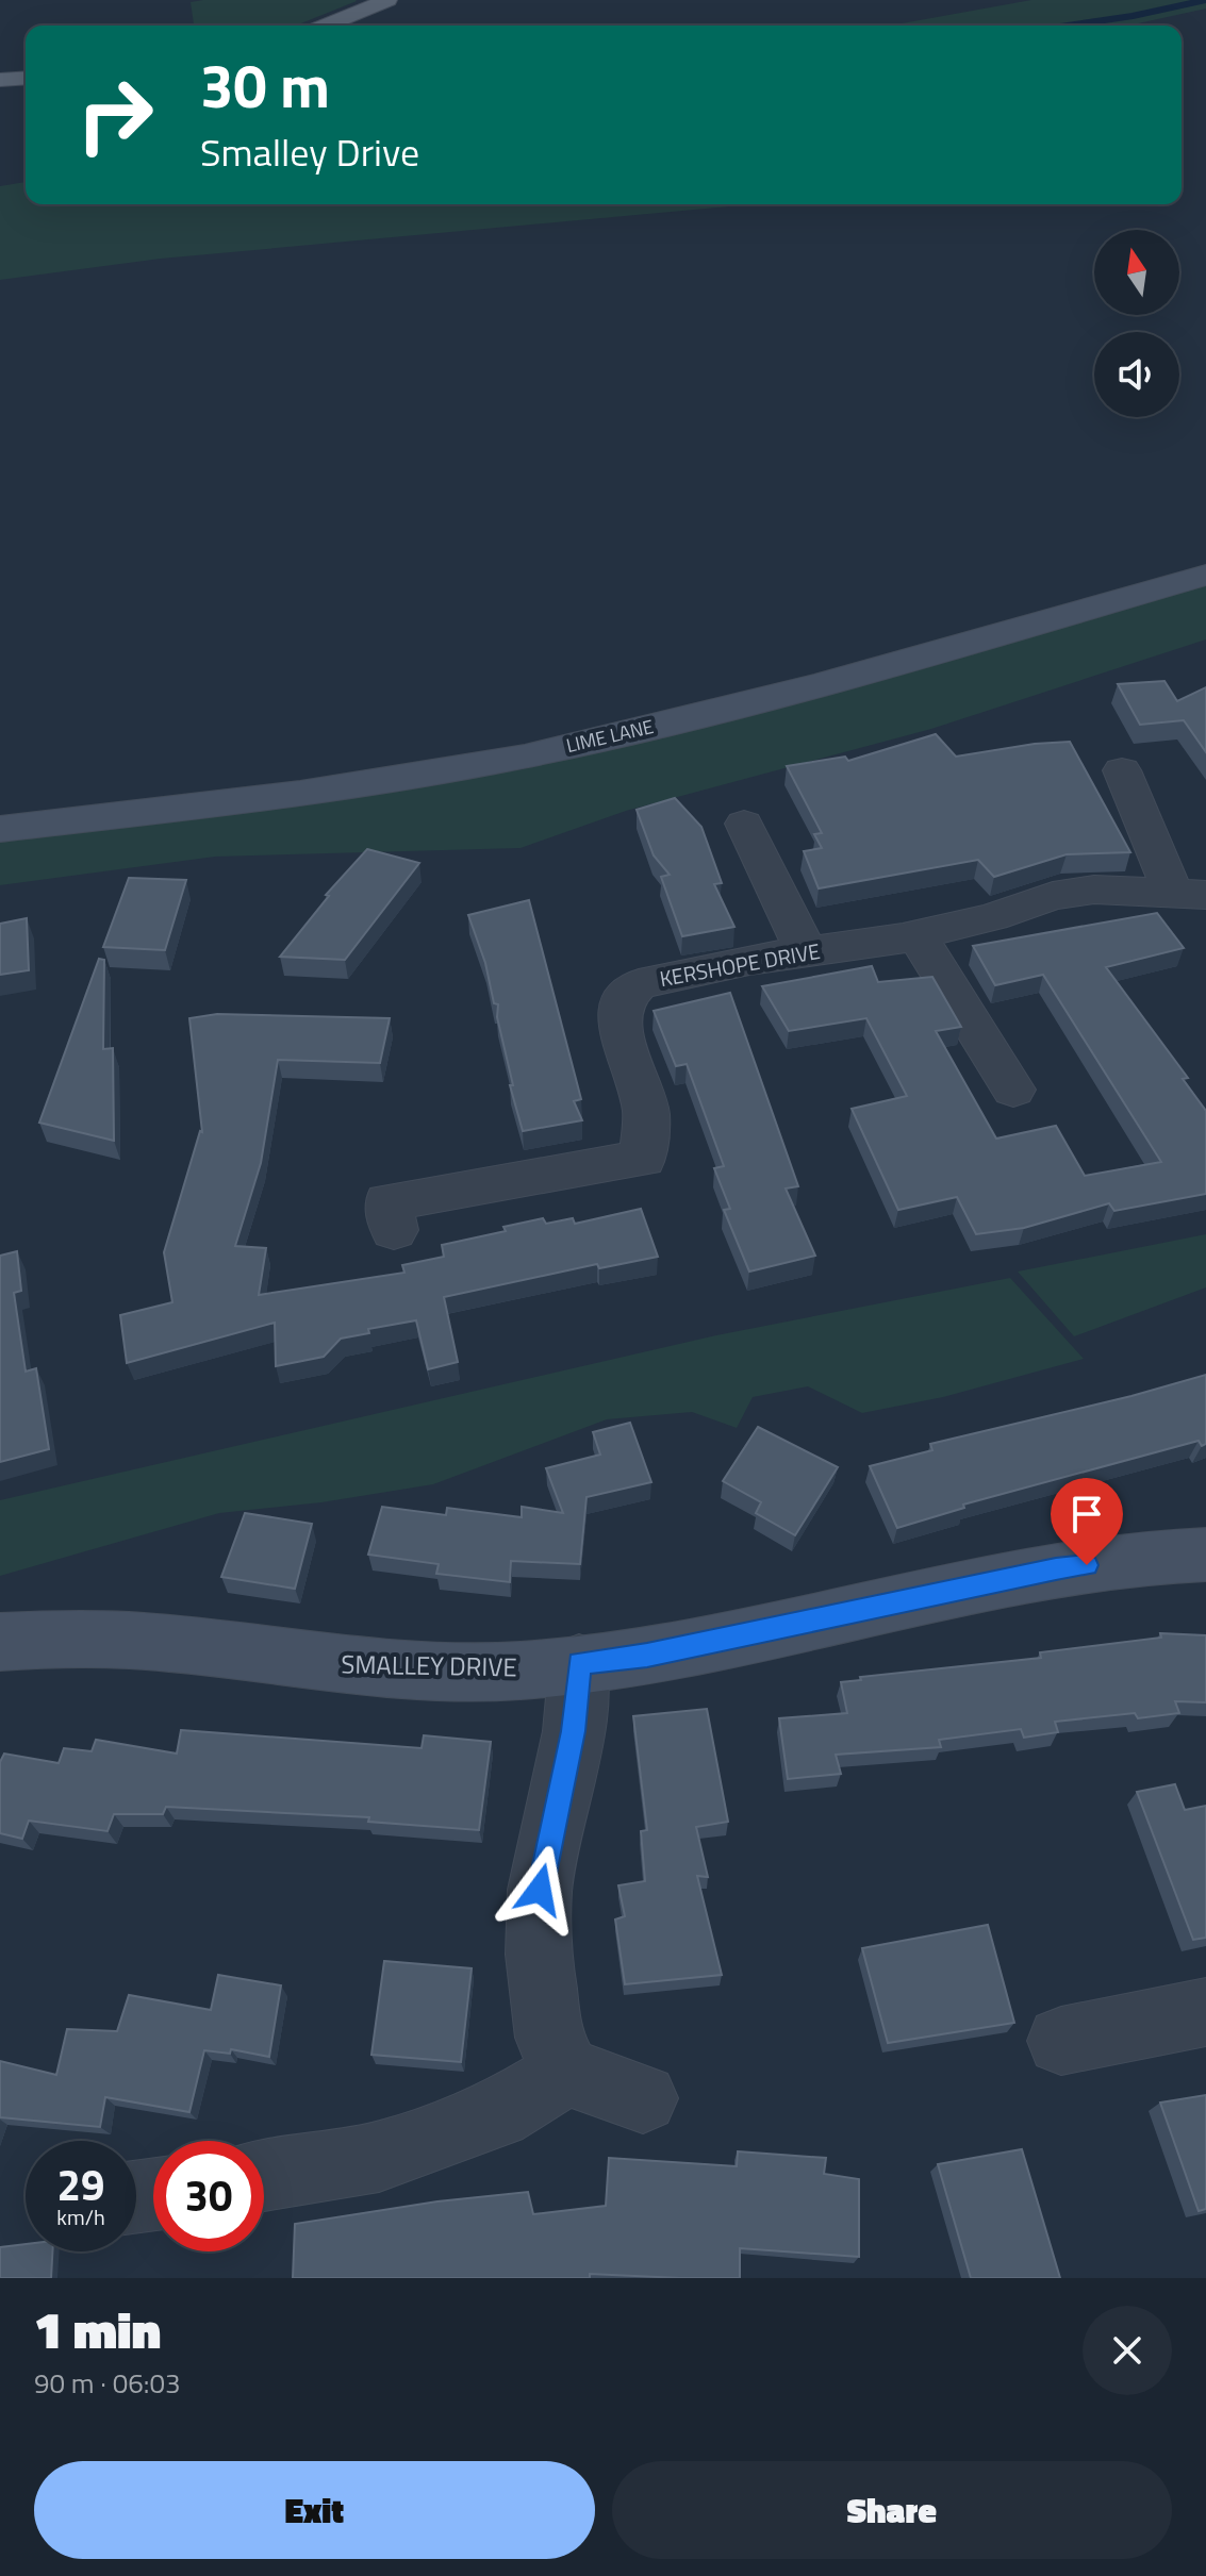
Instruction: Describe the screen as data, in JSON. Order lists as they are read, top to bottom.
{
  "streets": {
    "street": ["LIME LANE", "KERSHOPE DRIVE", "SMALLEY DRIVE"]
  },
  "north": "top",
  "page": {
    "turn": ["30 m", "Smalley Drive"],
    "speed": "29 km/h",
    "limit": "30",
    "heading": ["1 min", "90 m · 06:03"],
    "buttons": ["Exit", "Share"]
  }
}
